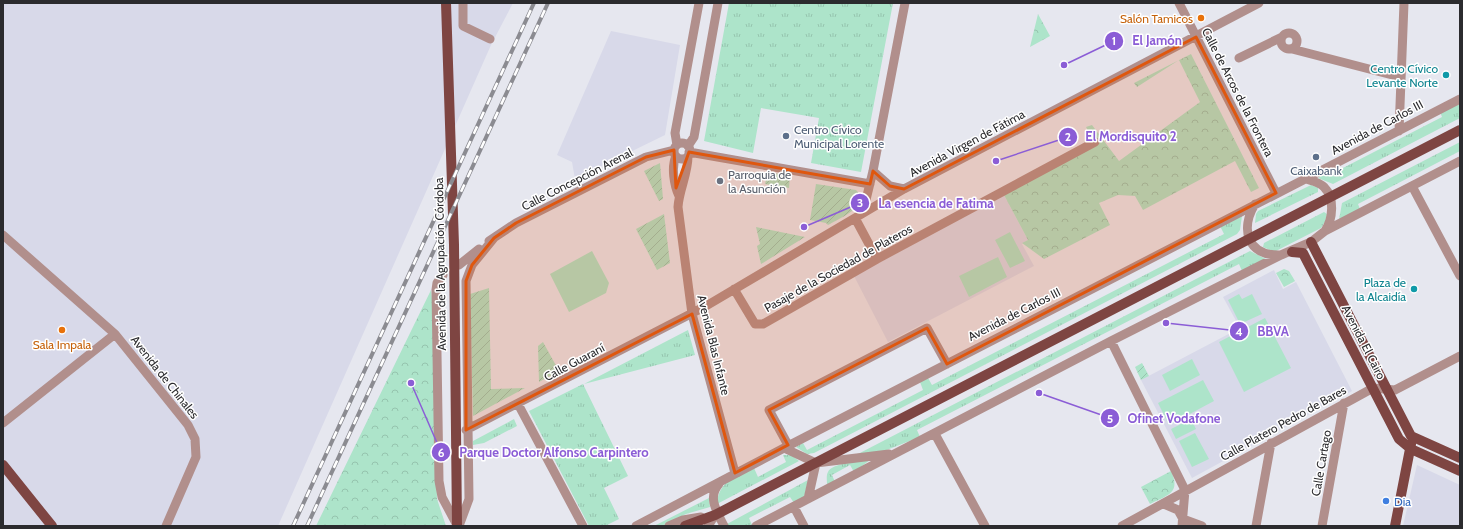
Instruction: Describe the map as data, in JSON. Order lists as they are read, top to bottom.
{
  "streets": {
    "main road": ["Avenida de la Agrupación Córdoba", "Avenida El Cairo"],
    "street": [
      "Calle de Arcos de la Frontera",
      "Avenida de Carlos III",
      "Avenida Virgen de Fátima",
      "Calle Concepción Arenal",
      "Pasaje de la Sociedad de Plateros",
      "Avenida Blas Infante",
      "Calle Guaraní",
      "Avenida de Chinales",
      "Calle Platero Pedro de Bares",
      "Calle Cartago"
    ]
  },
  "crossings": [
    ["Calle de Arcos de la Frontera", "Avenida de Carlos III"],
    ["Calle de Arcos de la Frontera", "Avenida Virgen de Fátima"],
    ["Avenida de Carlos III", "Avenida Blas Infante"],
    ["Avenida Virgen de Fátima", "Pasaje de la Sociedad de Plateros"],
    ["Avenida Virgen de Fátima", "Avenida Blas Infante"],
    ["Avenida Virgen de Fátima", "Calle Guaraní"],
    ["Calle Concepción Arenal", "Avenida de la Agrupación Córdoba"],
    ["Calle Concepción Arenal", "Avenida Blas Infante"],
    ["Avenida de la Agrupación Córdoba", "Calle Guaraní"],
    ["Avenida El Cairo", "Calle Platero Pedro de Bares"],
    ["Avenida Blas Infante", "Calle Guaraní"],
    ["Calle Platero Pedro de Bares", "Calle Cartago"]
  ],
  "places": [
    "Salón Tamicos",
    "El Jamón",
    "Centro Cívico Levante Norte",
    "Centro Cívico Municipal Lorente",
    "Caixabank",
    "El Mordisquito 2",
    "Parroquia de la Asunción",
    "La esencia de Fatima",
    "Plaza de la Alcaidía",
    "BBVA",
    "Sala Impala",
    "Parque Doctor Alfonso Carpintero",
    "Ofinet Vodafone",
    "Dia"
  ]
}
